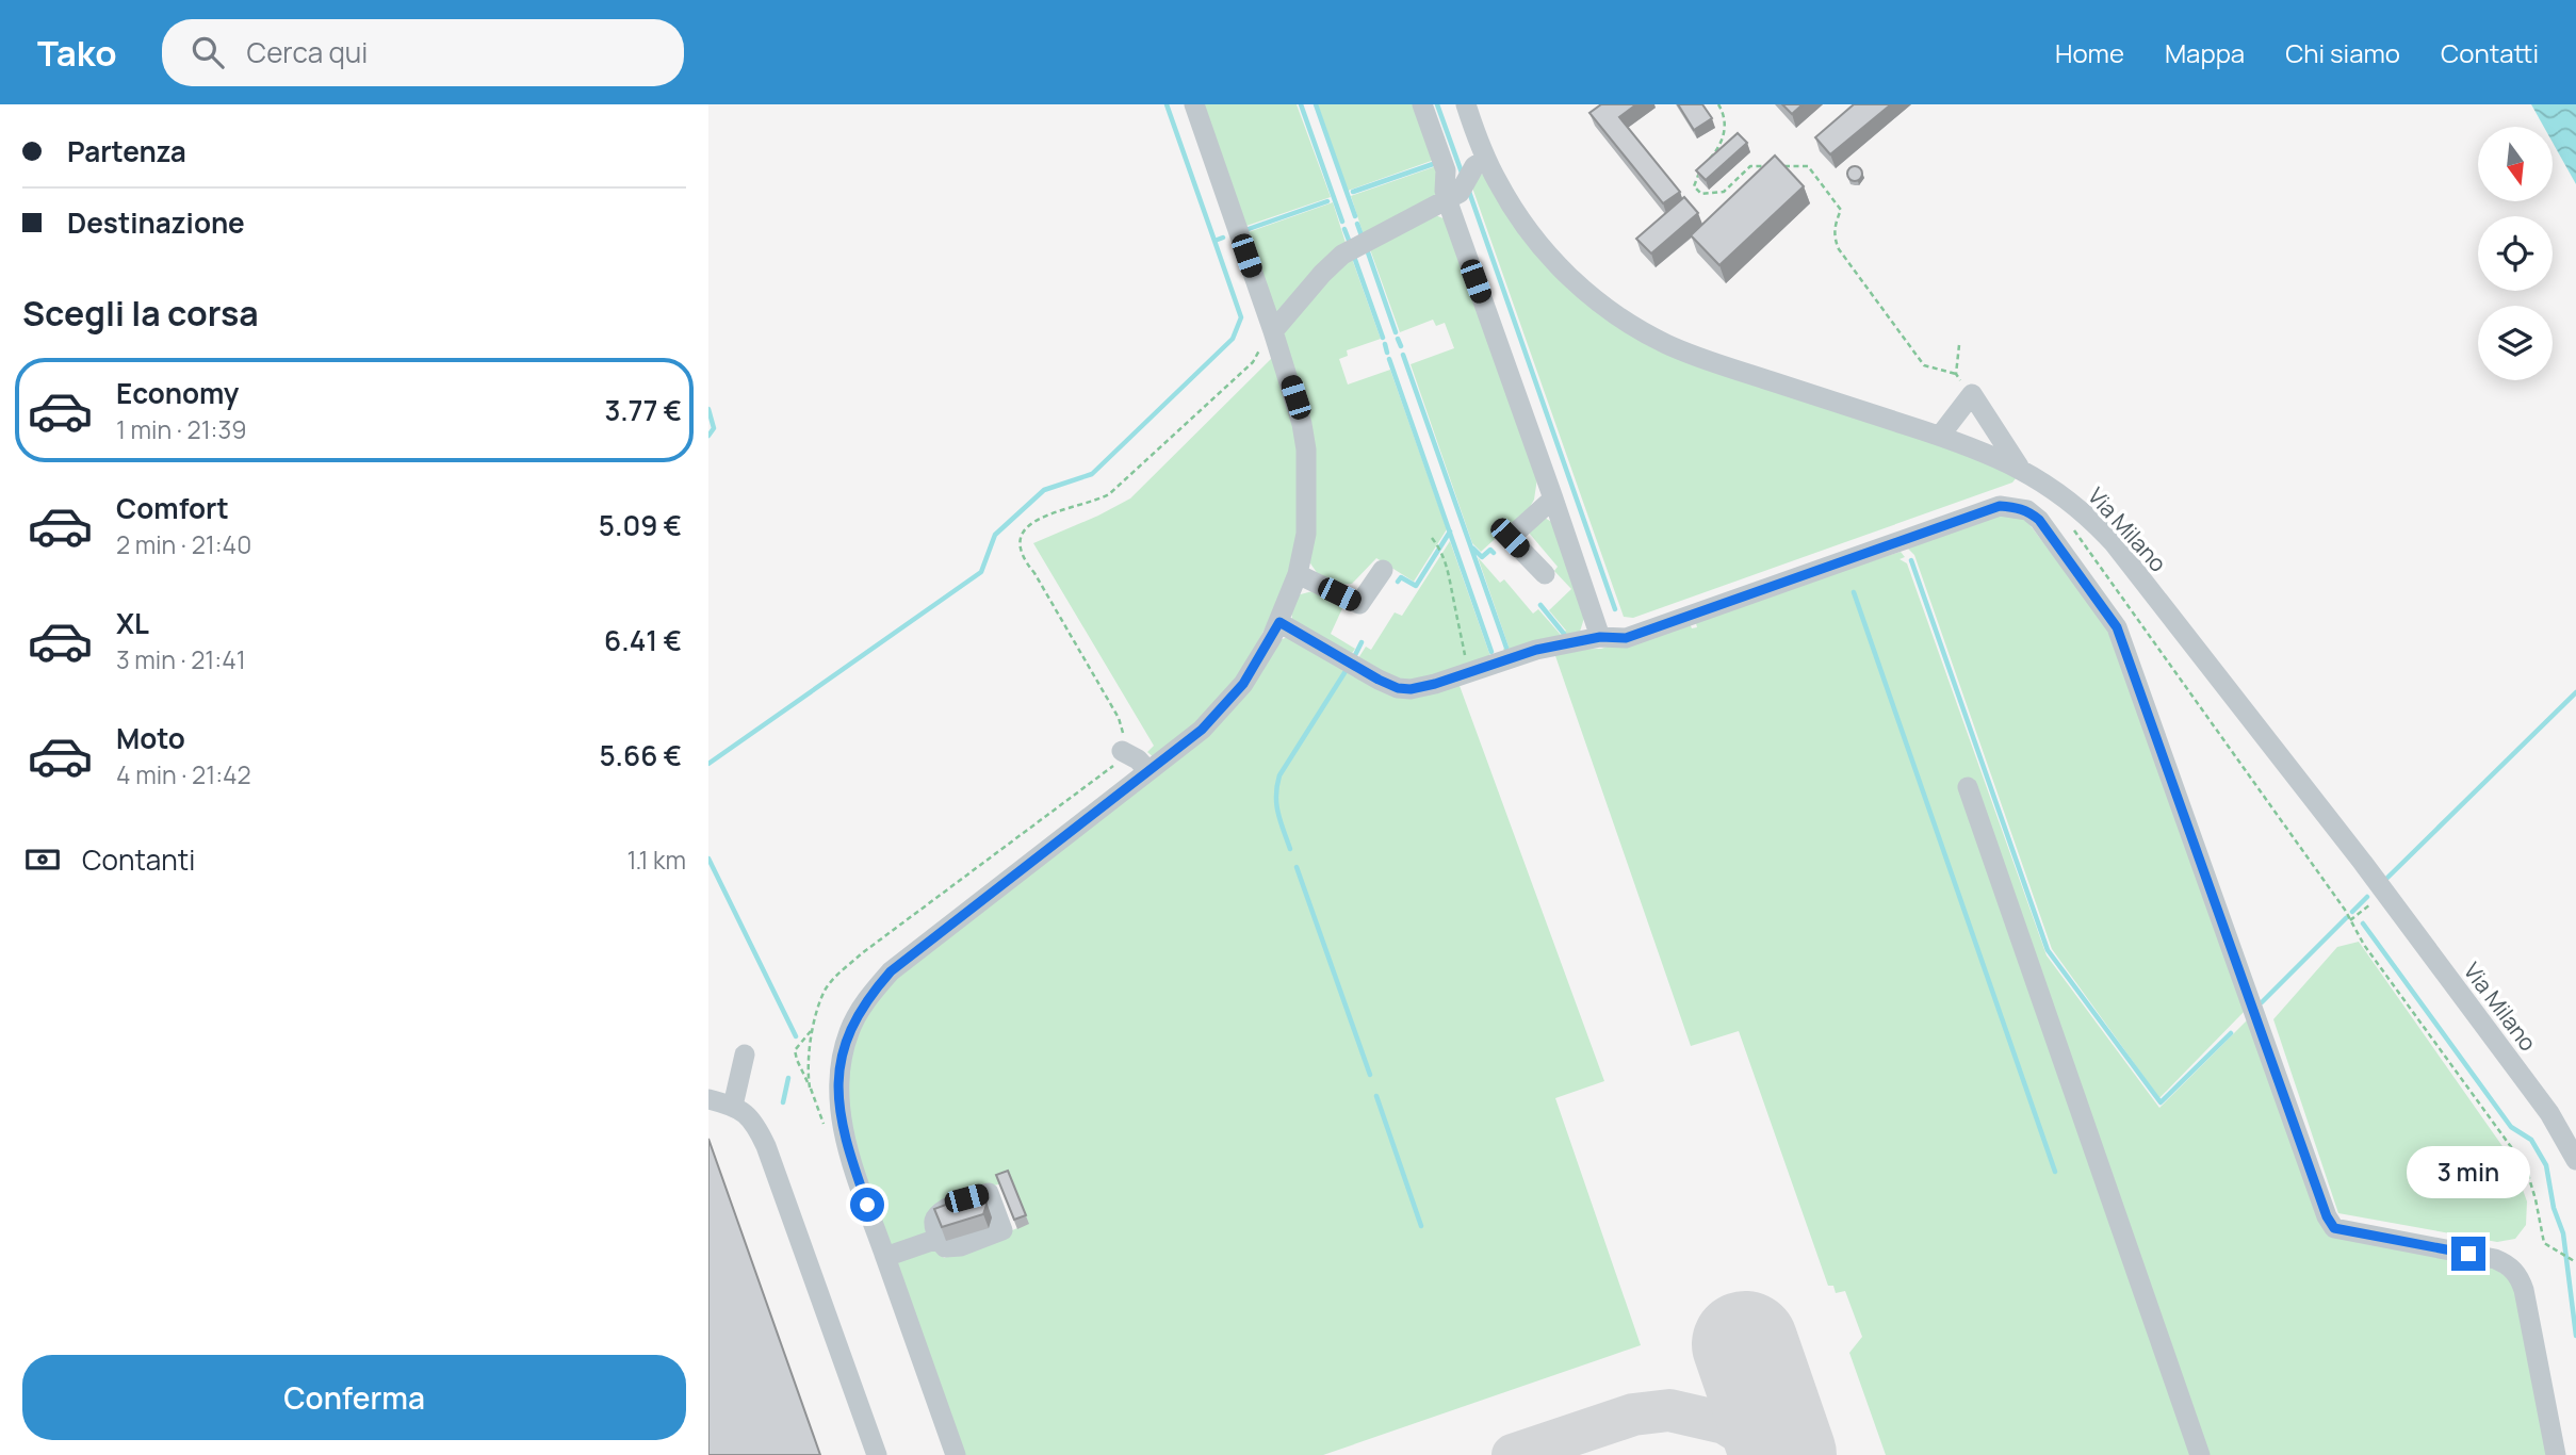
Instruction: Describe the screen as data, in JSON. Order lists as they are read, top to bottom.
{
  "streets": {
    "street": ["Via Milano"]
  },
  "north": "bottom",
  "page": {
    "header": "Tako",
    "search": "Cerca qui",
    "nav": [
      "Home",
      "Mappa",
      "Chi siamo",
      "Contatti"
    ],
    "banner": ["Partenza", "Destinazione"],
    "heading": "Scegli la corsa",
    "list": [
      {
        "name": "Economy",
        "note": "1 min · 21:39",
        "value": "3.77 €"
      },
      {
        "name": "Comfort",
        "note": "2 min · 21:40",
        "value": "5.09 €"
      },
      {
        "name": "XL",
        "note": "3 min · 21:41",
        "value": "6.41 €"
      },
      {
        "name": "Moto",
        "note": "4 min · 21:42",
        "value": "5.66 €"
      }
    ],
    "pay": ["Contanti", "1.1 km"],
    "bubble": "3 min",
    "buttons": "Conferma"
  }
}
